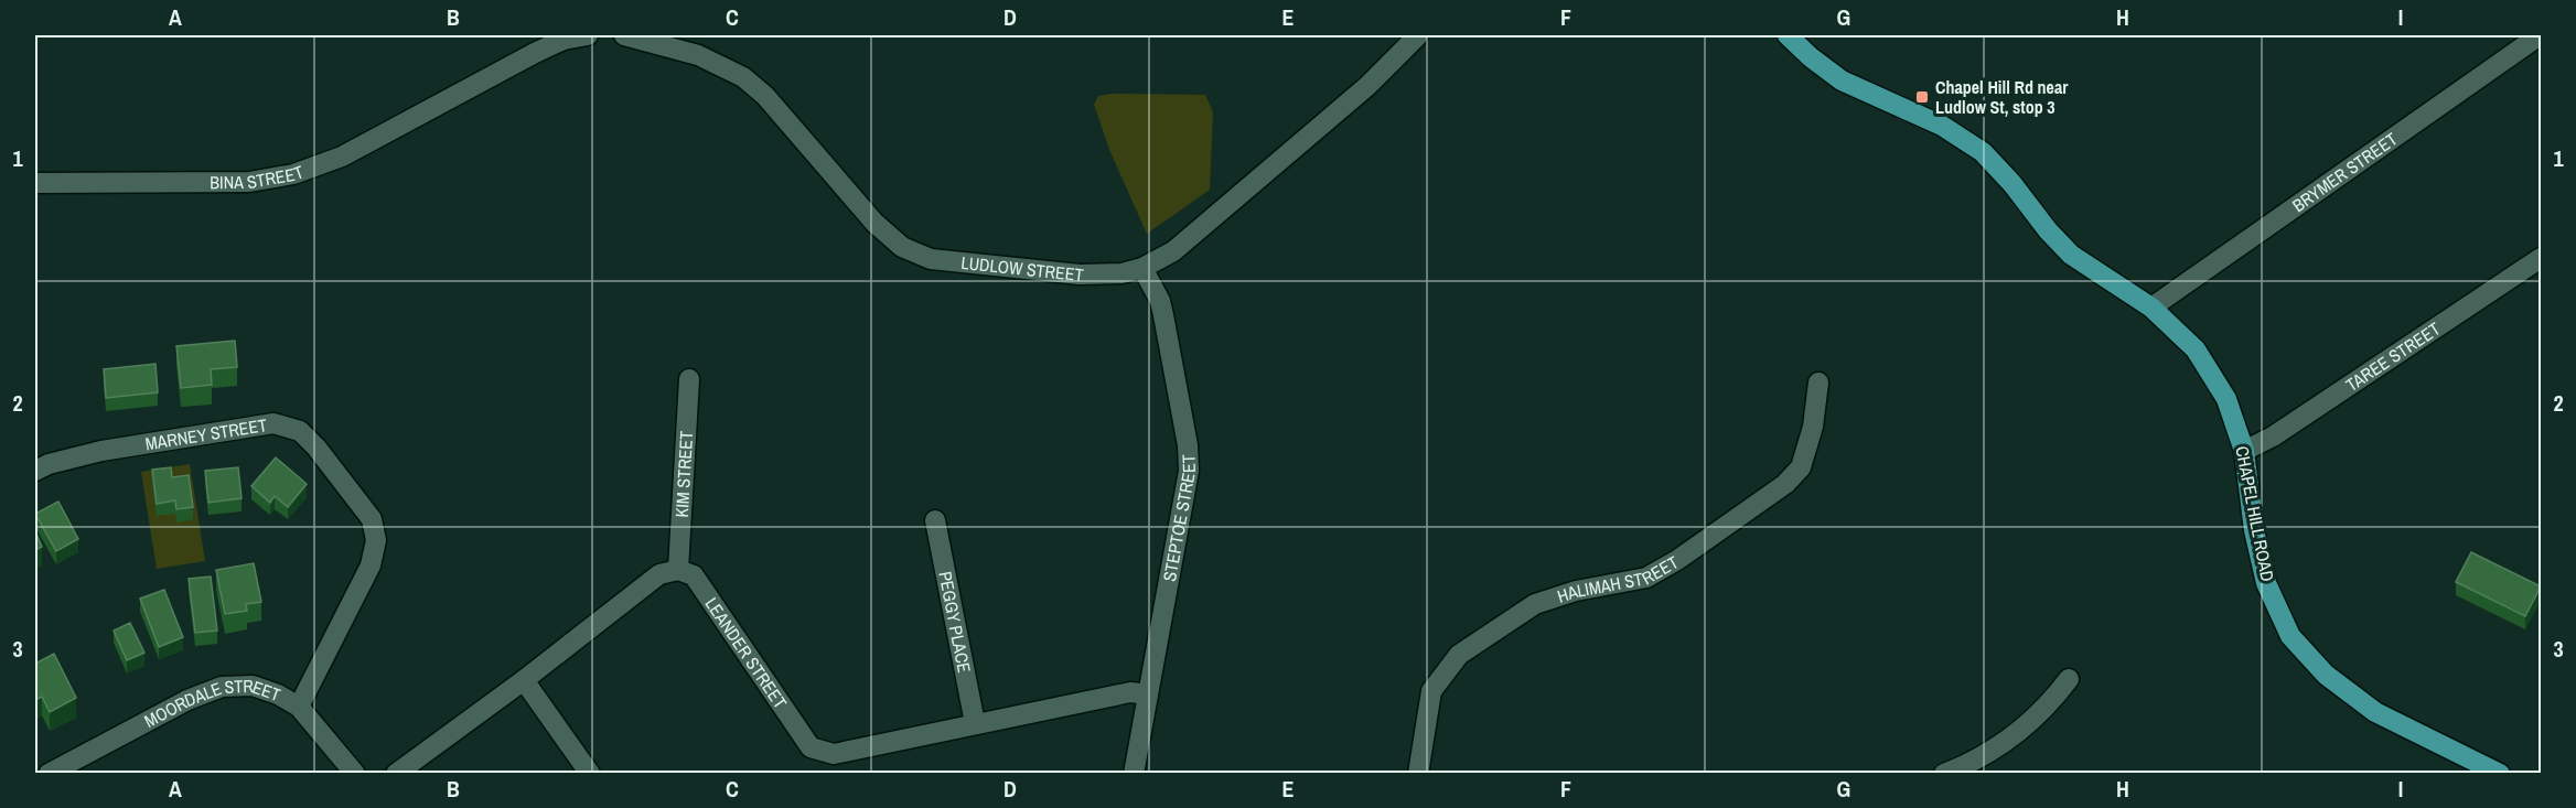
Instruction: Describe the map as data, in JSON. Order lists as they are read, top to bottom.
{
  "streets": {
    "main road": ["CHAPEL HILL ROAD"],
    "street": [
      "BRYMER STREET",
      "BINA STREET",
      "LUDLOW STREET",
      "TAREE STREET",
      "MARNEY STREET",
      "KIM STREET",
      "STEPTOE STREET",
      "HALIMAH STREET",
      "PEGGY PLACE",
      "LEANDER STREET",
      "MOORDALE STREET"
    ]
  },
  "crossings": [
    ["BRYMER STREET", "CHAPEL HILL ROAD"],
    ["LUDLOW STREET", "STEPTOE STREET"],
    ["TAREE STREET", "CHAPEL HILL ROAD"],
    ["MARNEY STREET", "MOORDALE STREET"],
    ["KIM STREET", "LEANDER STREET"],
    ["STEPTOE STREET", "LEANDER STREET"],
    ["PEGGY PLACE", "LEANDER STREET"]
  ],
  "places": {
    "transit": ["Chapel Hill Rd near Ludlow St, stop 3"]
  },
  "grid": {
    "columns": [
      "A",
      "B",
      "C",
      "D",
      "E",
      "F",
      "G",
      "H",
      "I"
    ],
    "rows": ["1", "2", "3"]
  }
}
